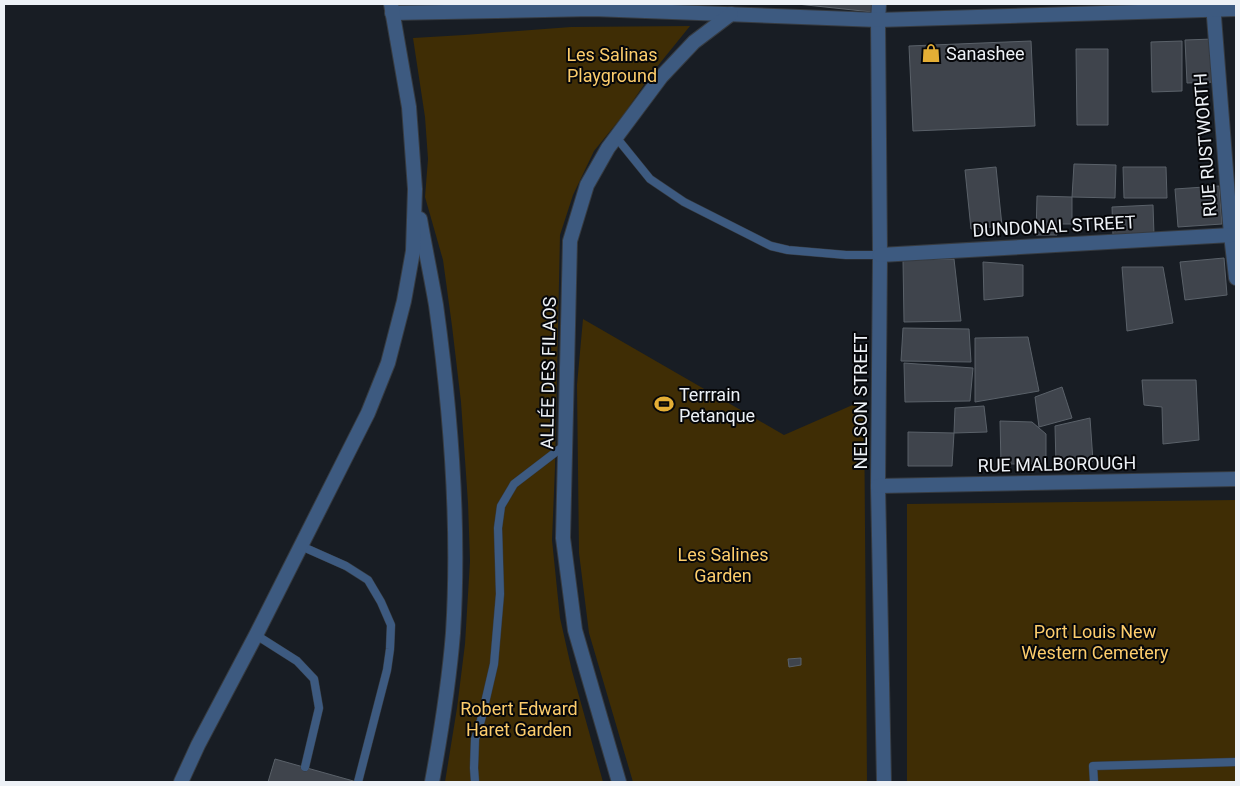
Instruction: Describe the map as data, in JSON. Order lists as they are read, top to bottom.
{
  "streets": {
    "street": [
      "RUE RUSTWORTH",
      "DUNDONAL STREET",
      "ALLÉE DES FILAOS",
      "NELSON STREET",
      "RUE MALBOROUGH"
    ]
  },
  "crossings": [
    ["RUE RUSTWORTH", "DUNDONAL STREET"],
    ["DUNDONAL STREET", "NELSON STREET"],
    ["NELSON STREET", "RUE MALBOROUGH"]
  ],
  "parks": [
    "Les Salinas Playground",
    "Les Salines Garden",
    "Port Louis New Western Cemetery",
    "Robert Edward Haret Garden"
  ],
  "places": {
    "shop": ["Sanashee"],
    "sports": ["Terrrain Petanque"]
  }
}
